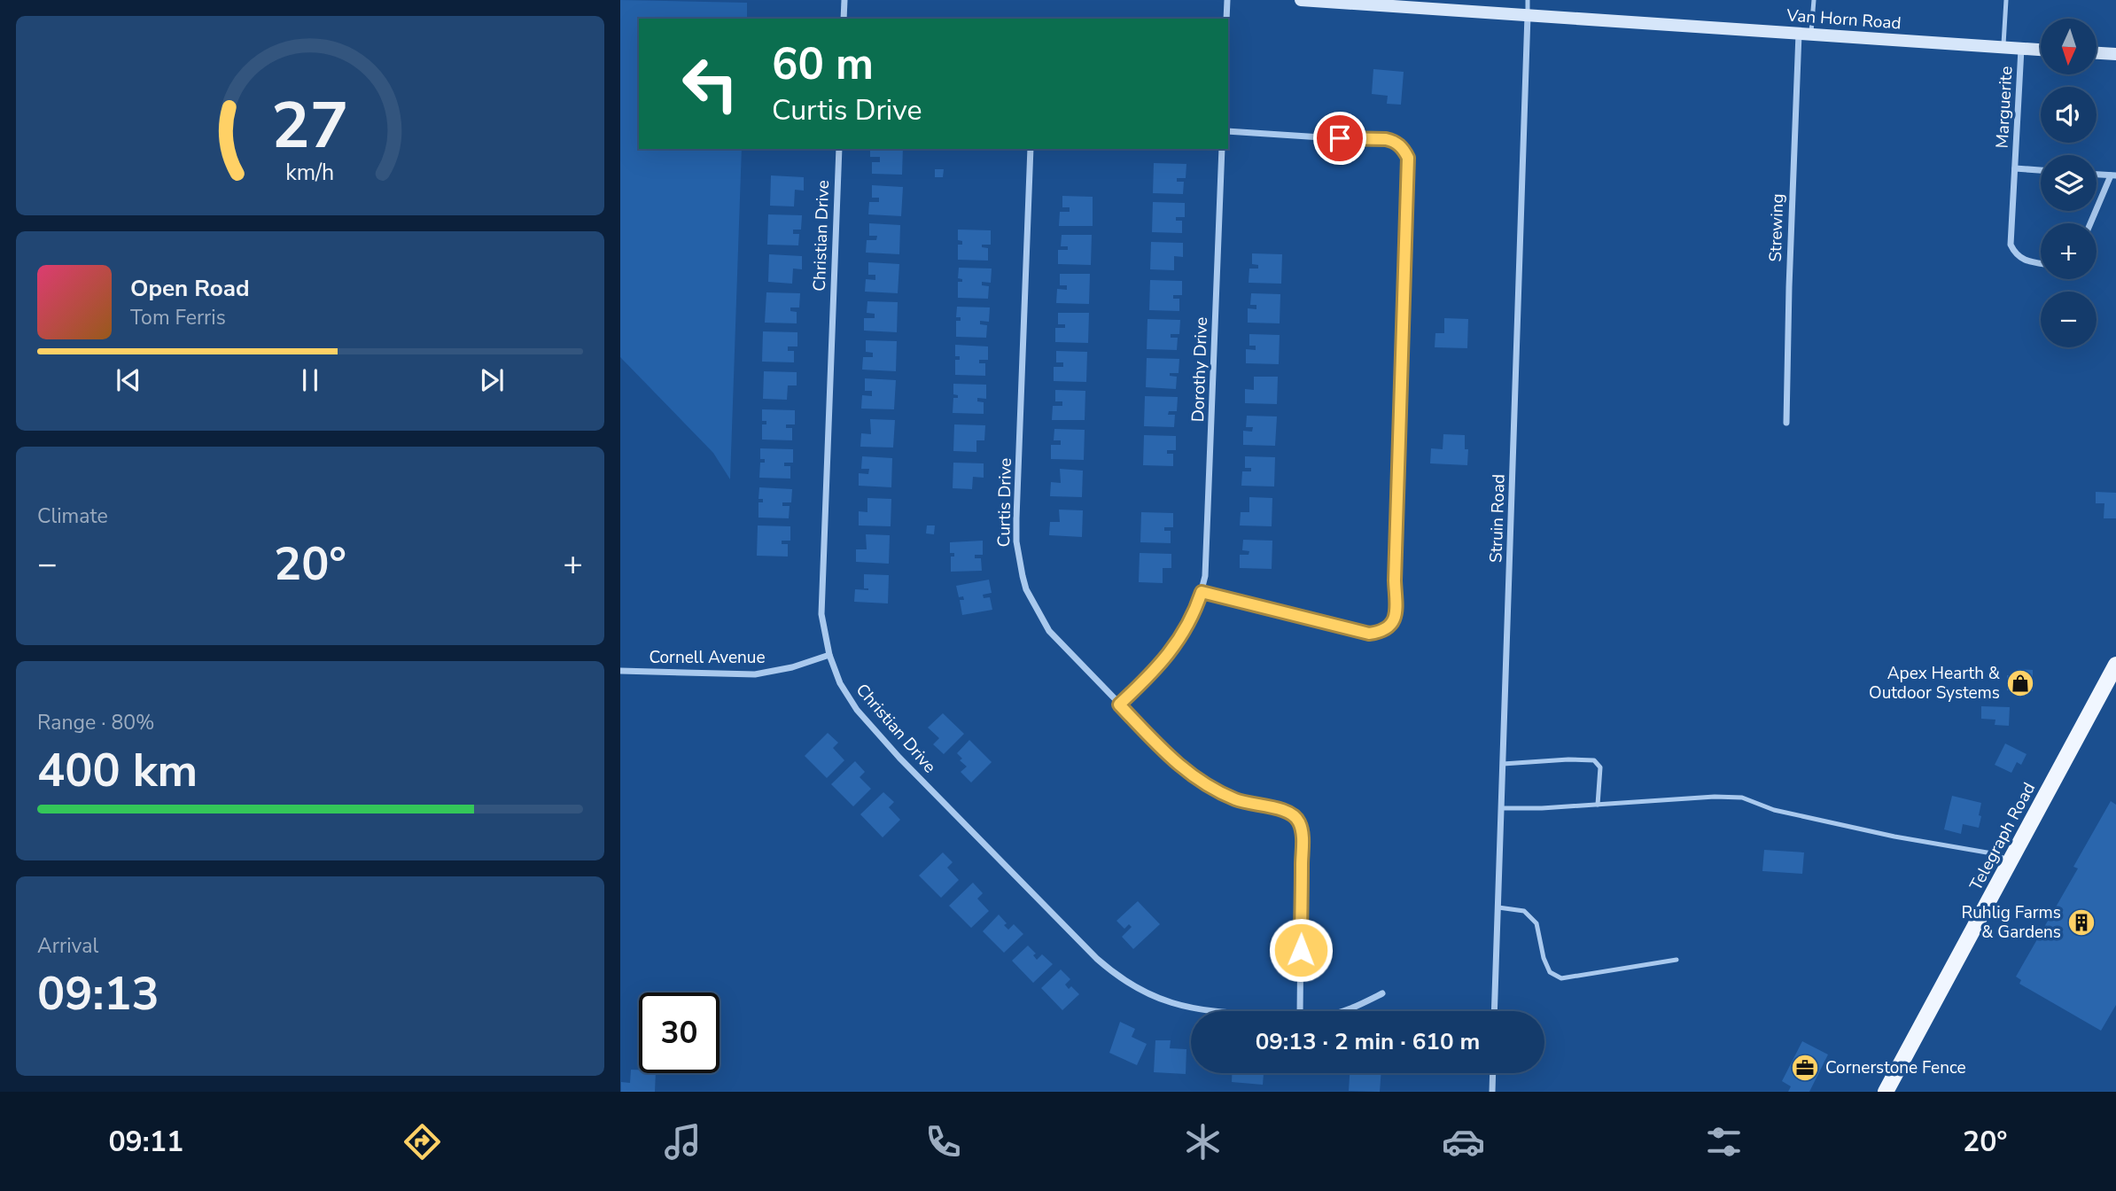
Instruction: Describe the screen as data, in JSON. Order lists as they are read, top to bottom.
{
  "streets": {
    "main road": ["Van Horn Road", "Telegraph Road"],
    "street": [
      "Marguerite",
      "Strewing",
      "Christian Drive",
      "Dorothy Drive",
      "Curtis Drive",
      "Struin Road",
      "Cornell Avenue"
    ]
  },
  "crossings": [
    ["Van Horn Road", "Marguerite"],
    ["Van Horn Road", "Strewing"],
    ["Van Horn Road", "Struin Road"],
    ["Christian Drive", "Cornell Avenue"],
    ["Dorothy Drive", "Curtis Drive"]
  ],
  "places": {
    "shop": ["Apex Hearth & Outdoor Systems"],
    "building": ["Ruhlig Farms & Gardens"],
    "office": ["Cornerstone Fence"]
  },
  "north": "bottom",
  "page": {
    "map_buttons": ["+", "−"],
    "turn": ["60 m", "Curtis Drive"],
    "song": ["Open Road", "Tom Ferris"],
    "tile": [
      "Climate",
      ["Range · 80%", "400 km"],
      ["Arrival", "09:13"]
    ],
    "heat": ["−", "20°", "+"],
    "limit": "30",
    "trip": "09:13 · 2 min · 610 m",
    "tabs": ["09:11", "20°"],
    "gauge": ["27", "km/h"]
  }
}
